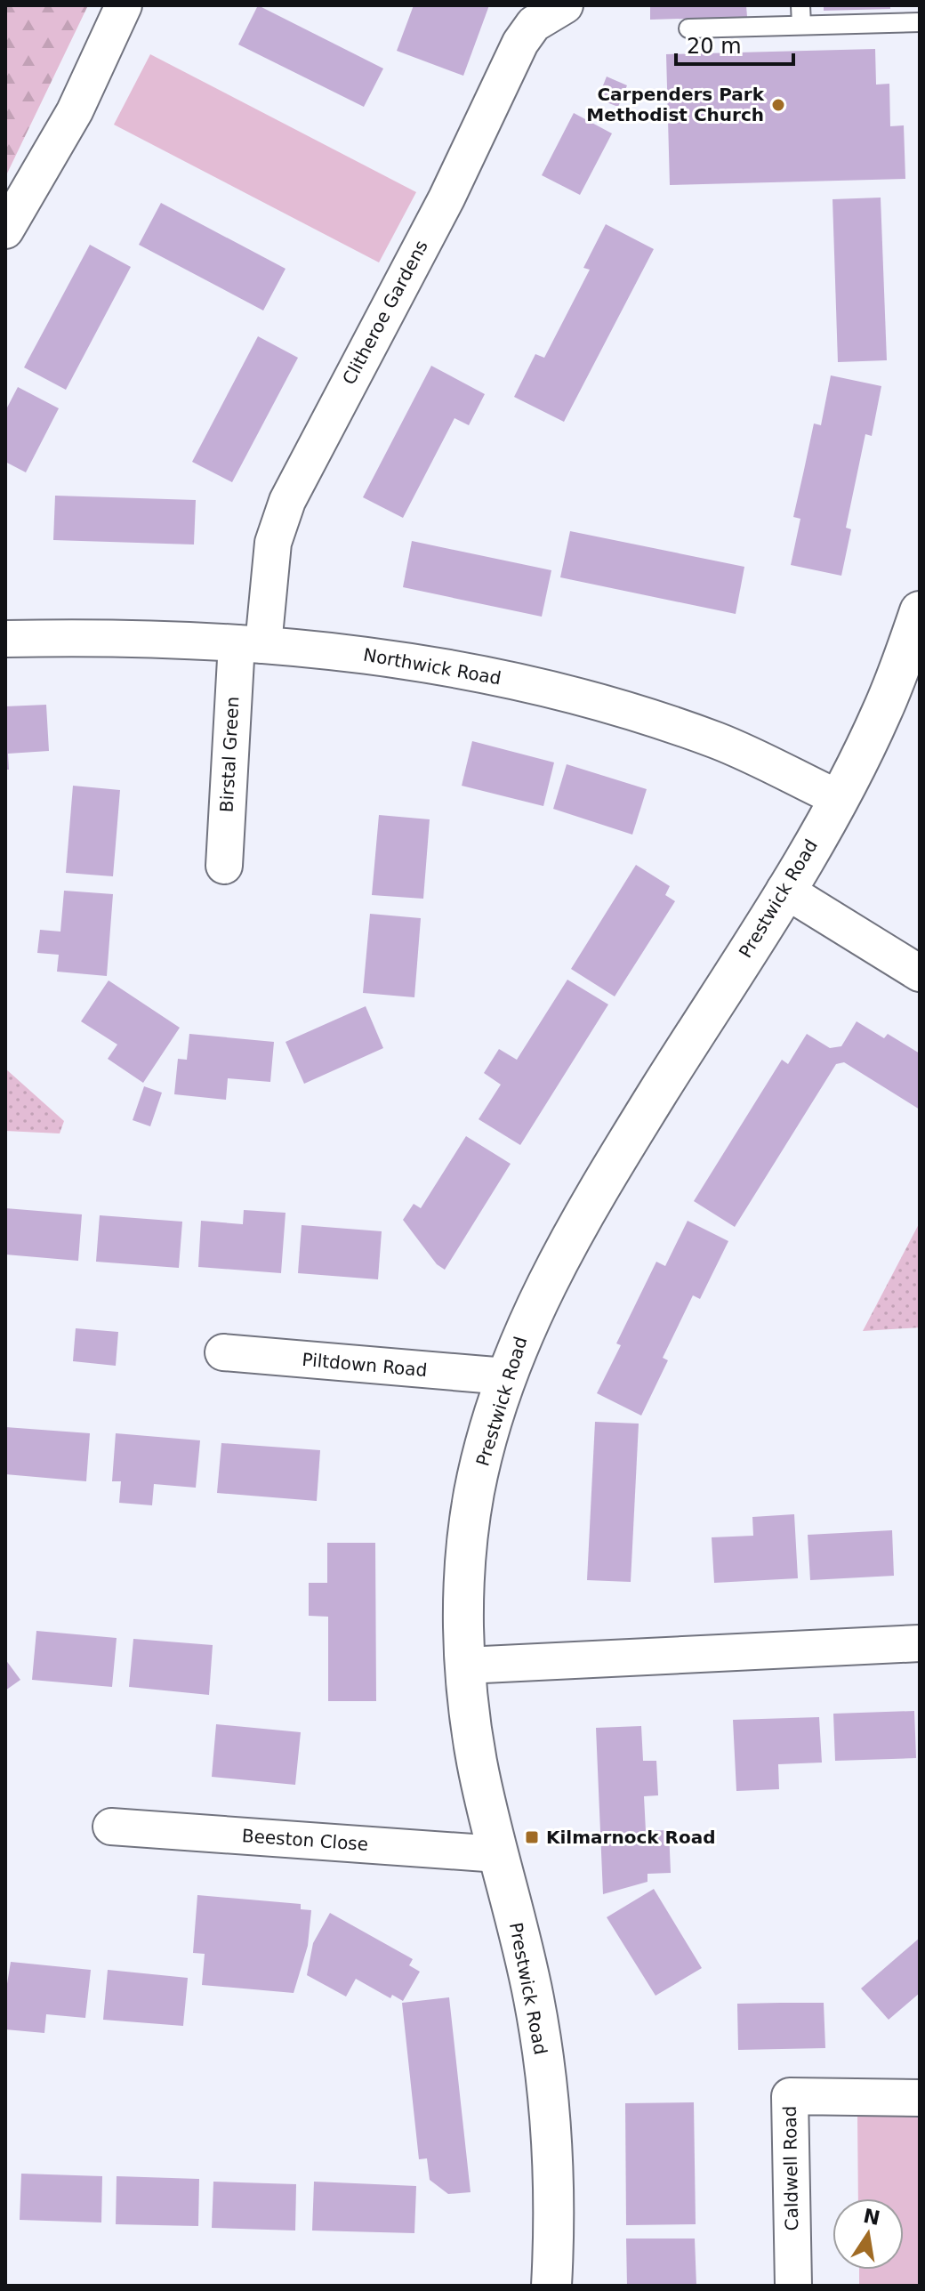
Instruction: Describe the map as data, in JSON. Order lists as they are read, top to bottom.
{
  "streets": {
    "main road": ["Prestwick Road"],
    "street": [
      "Clitheroe Gardens",
      "Northwick Road",
      "Birstal Green",
      "Piltdown Road",
      "Beeston Close",
      "Caldwell Road"
    ]
  },
  "crossings": [
    ["Clitheroe Gardens", "Northwick Road"],
    ["Clitheroe Gardens", "Birstal Green"],
    ["Northwick Road", "Birstal Green"],
    ["Northwick Road", "Prestwick Road"],
    ["Prestwick Road", "Piltdown Road"],
    ["Prestwick Road", "Beeston Close"]
  ],
  "places": {
    "other": ["Carpenders Park Methodist Church"],
    "transit": ["Kilmarnock Road"]
  },
  "scale_bar": "20 m",
  "north": "top"
}
